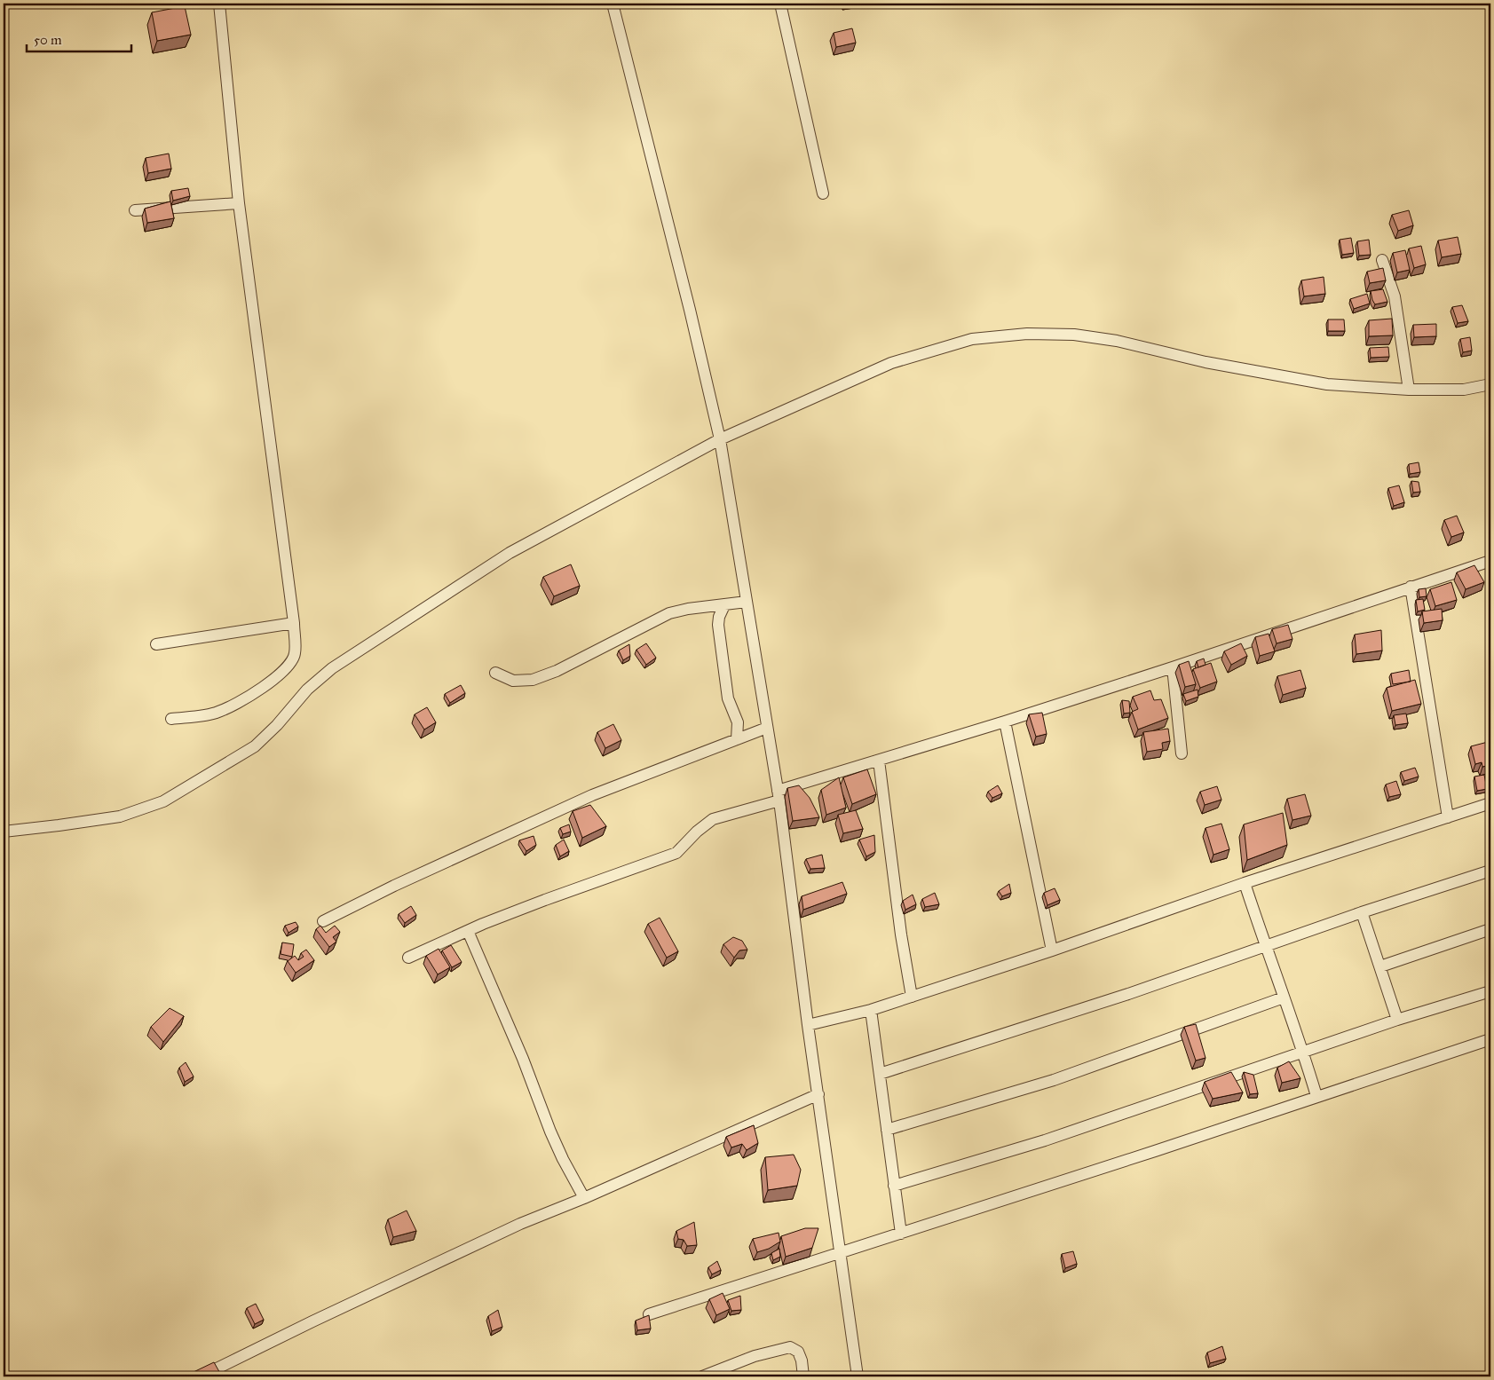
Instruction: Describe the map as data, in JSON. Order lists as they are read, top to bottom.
{
  "scale_bar": "50 m"
}
